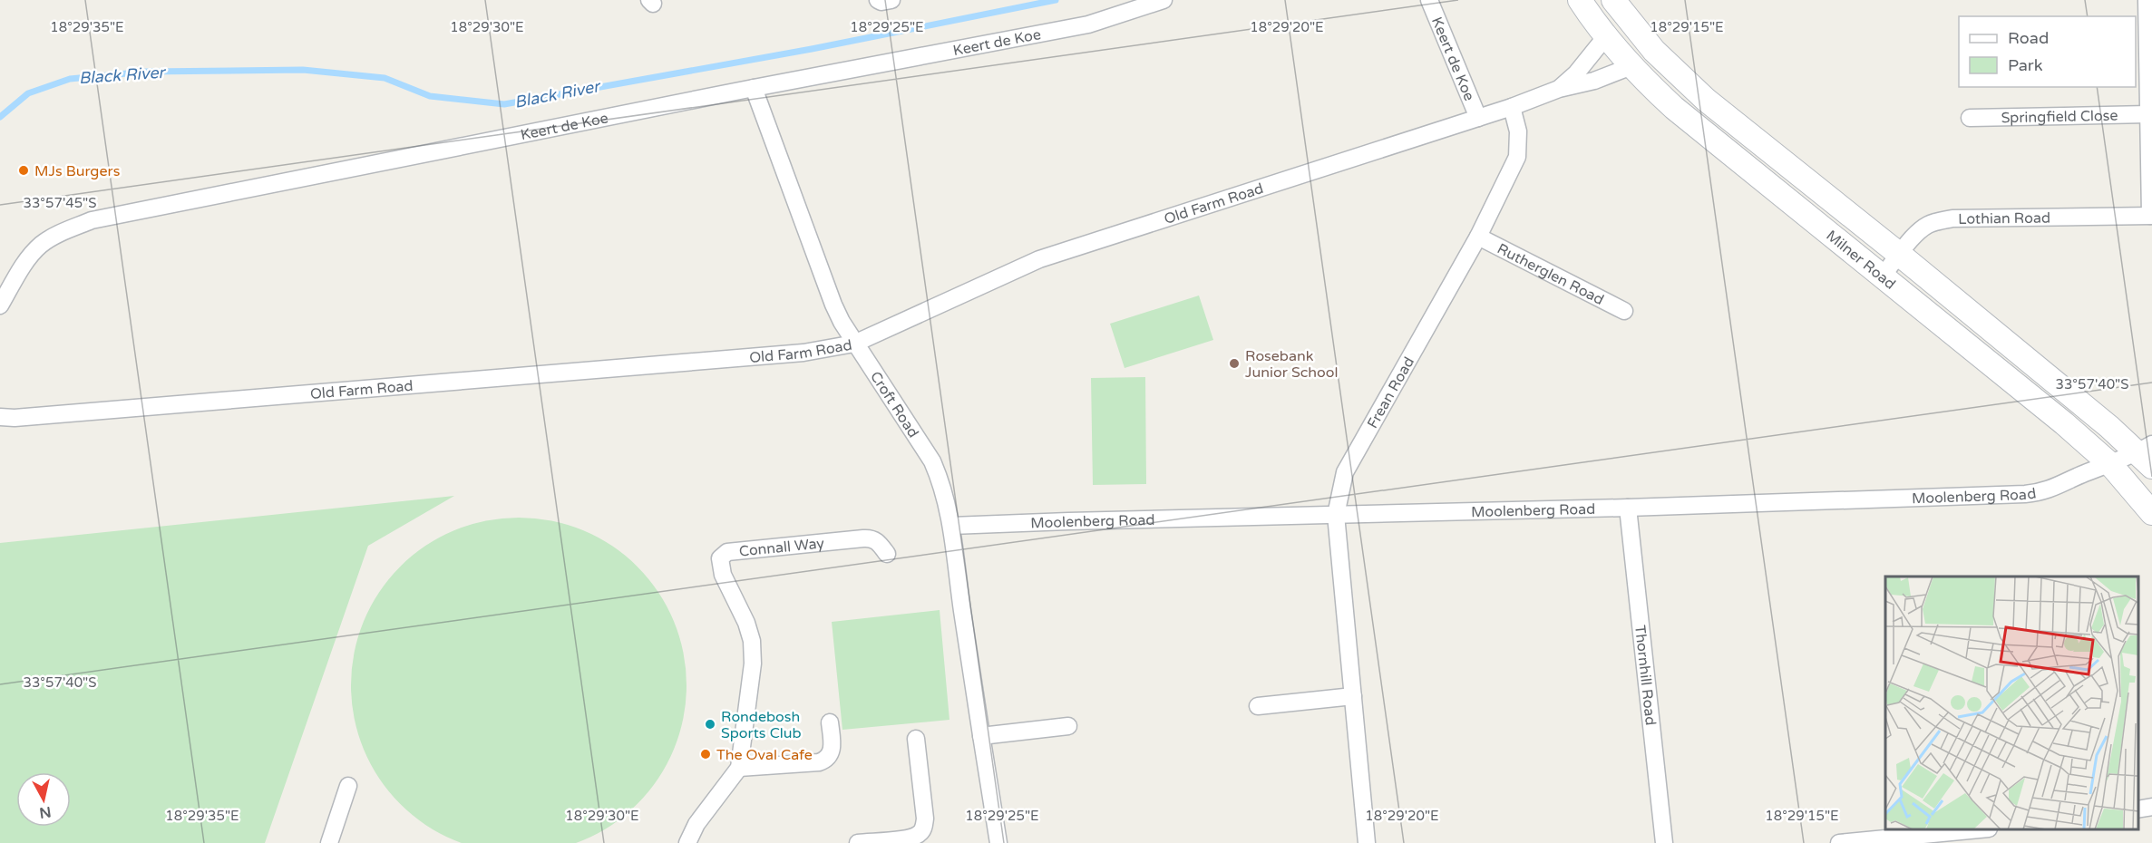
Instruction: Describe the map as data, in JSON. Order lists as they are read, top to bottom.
{
  "streets": {
    "main road": ["Milner Road"],
    "street": [
      "Keert de Koe",
      "Springfield Close",
      "Old Farm Road",
      "Lothian Road",
      "Rutherglen Road",
      "Frean Road",
      "Croft Road",
      "Moolenberg Road",
      "Connall Way",
      "Thornhill Road"
    ]
  },
  "crossings": [
    ["Keert de Koe", "Old Farm Road"],
    ["Keert de Koe", "Croft Road"],
    ["Old Farm Road", "Milner Road"],
    ["Old Farm Road", "Frean Road"],
    ["Old Farm Road", "Croft Road"],
    ["Lothian Road", "Milner Road"],
    ["Milner Road", "Moolenberg Road"],
    ["Rutherglen Road", "Frean Road"],
    ["Frean Road", "Moolenberg Road"],
    ["Croft Road", "Moolenberg Road"],
    ["Moolenberg Road", "Thornhill Road"]
  ],
  "water": ["Black River"],
  "places": [
    "MJs Burgers",
    "Rosebank Junior School",
    "Rondebosh Sports Club",
    "The Oval Cafe"
  ],
  "legend": ["Road", "Park"],
  "north": "bottom",
  "coordinates": [
    "18°29'35\"E",
    "18°29'30\"E",
    "18°29'25\"E",
    "18°29'20\"E",
    "18°29'15\"E",
    "33°57'45\"S",
    "33°57'40\"S"
  ]
}
